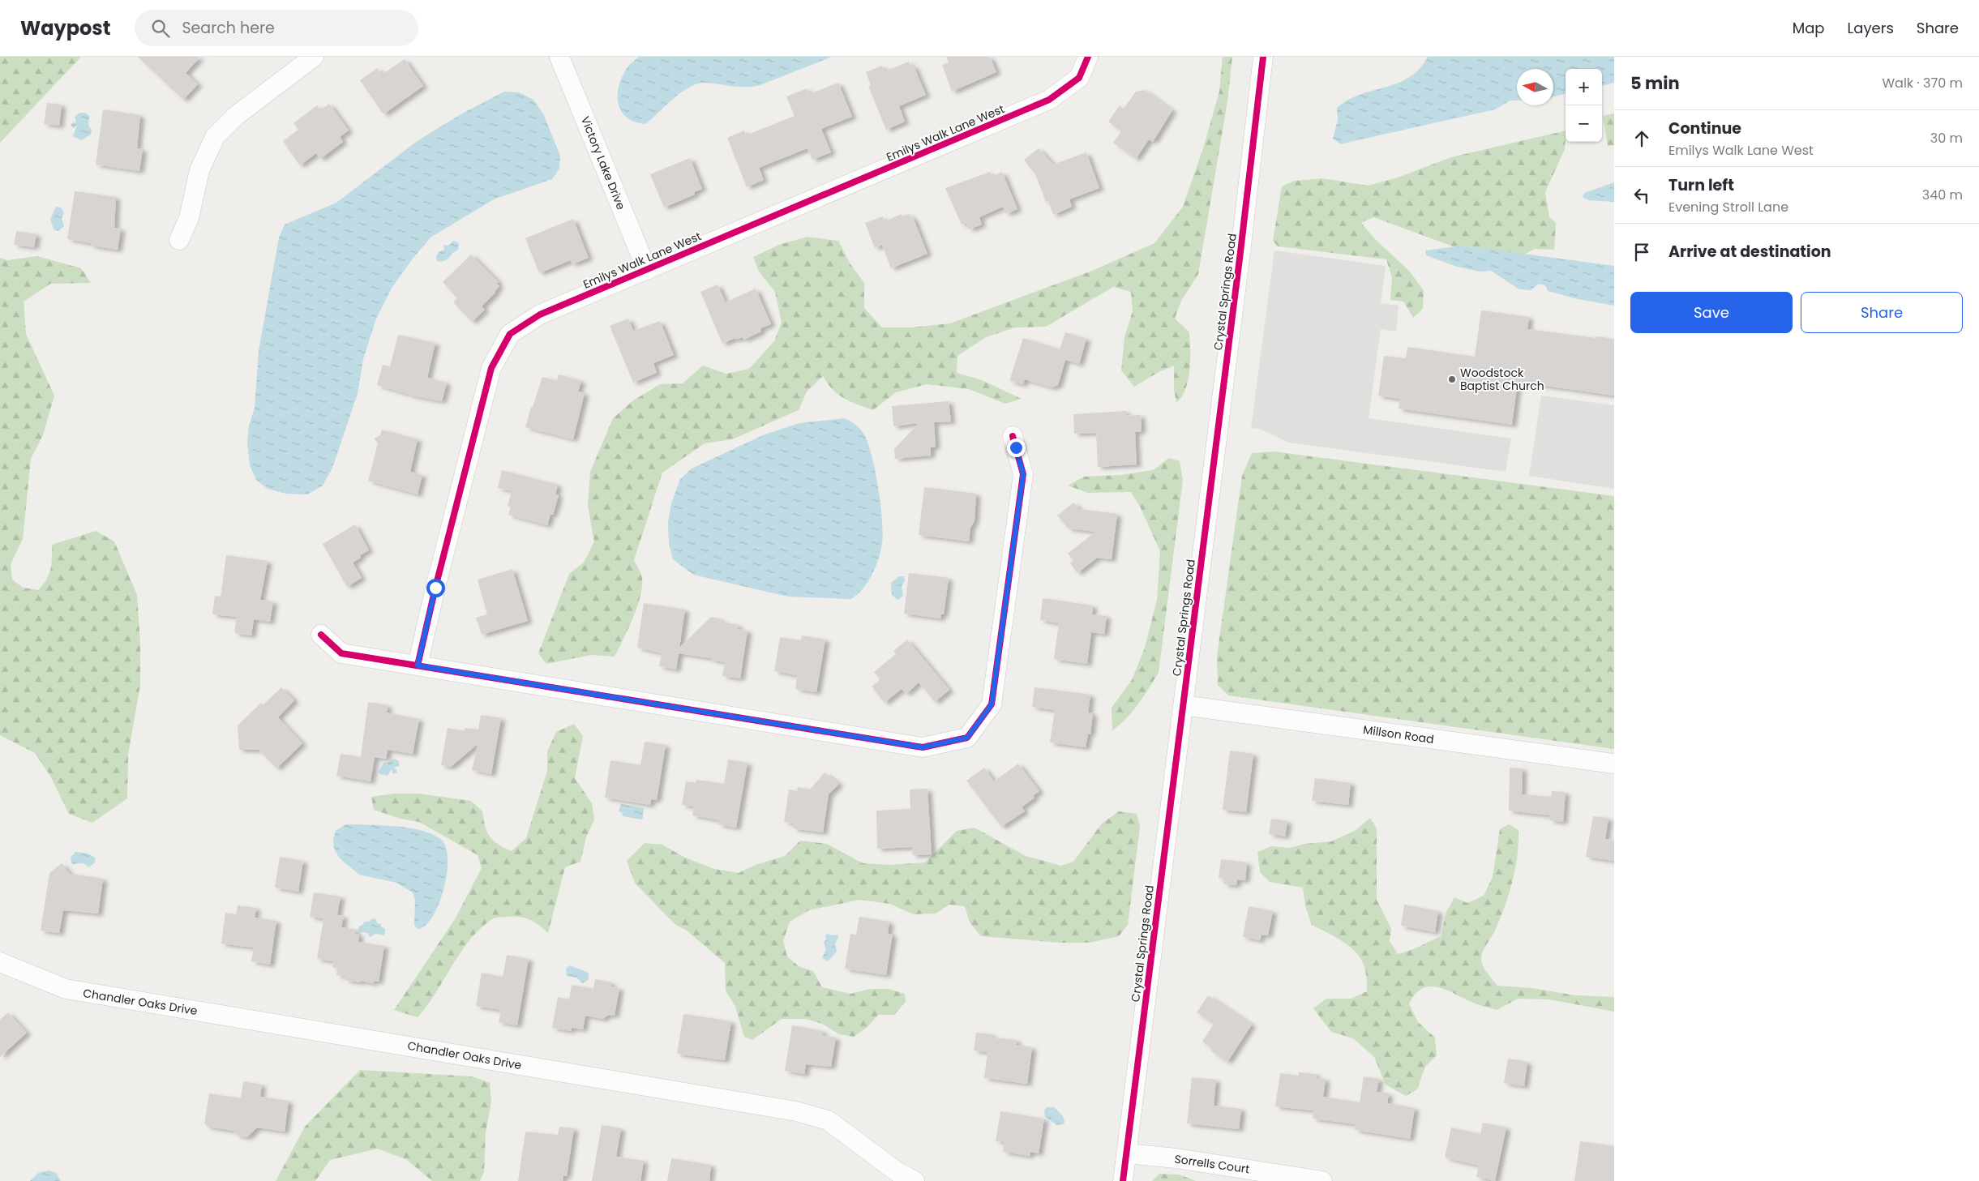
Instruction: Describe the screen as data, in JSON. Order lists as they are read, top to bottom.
{
  "streets": {
    "street": [
      "Emilys Walk Lane West",
      "Victory Lake Drive",
      "Crystal Springs Road",
      "Millson Road",
      "Chandler Oaks Drive",
      "Sorrells Court"
    ]
  },
  "crossings": [
    ["Emilys Walk Lane West", "Victory Lake Drive"],
    ["Crystal Springs Road", "Millson Road"],
    ["Crystal Springs Road", "Sorrells Court"]
  ],
  "places": ["Woodstock Baptist Church"],
  "north": "left",
  "page": {
    "header": "Waypost",
    "search": "Search here",
    "nav": ["Map", "Layers", "Share"],
    "heading": ["5 min", "Walk · 370 m"],
    "map_buttons": ["+", "−"],
    "list": [
      ["Continue", "Emilys Walk Lane West", "30 m"],
      ["Turn left", "Evening Stroll Lane", "340 m"],
      "Arrive at destination"
    ],
    "buttons": ["Save", "Share"]
  }
}
